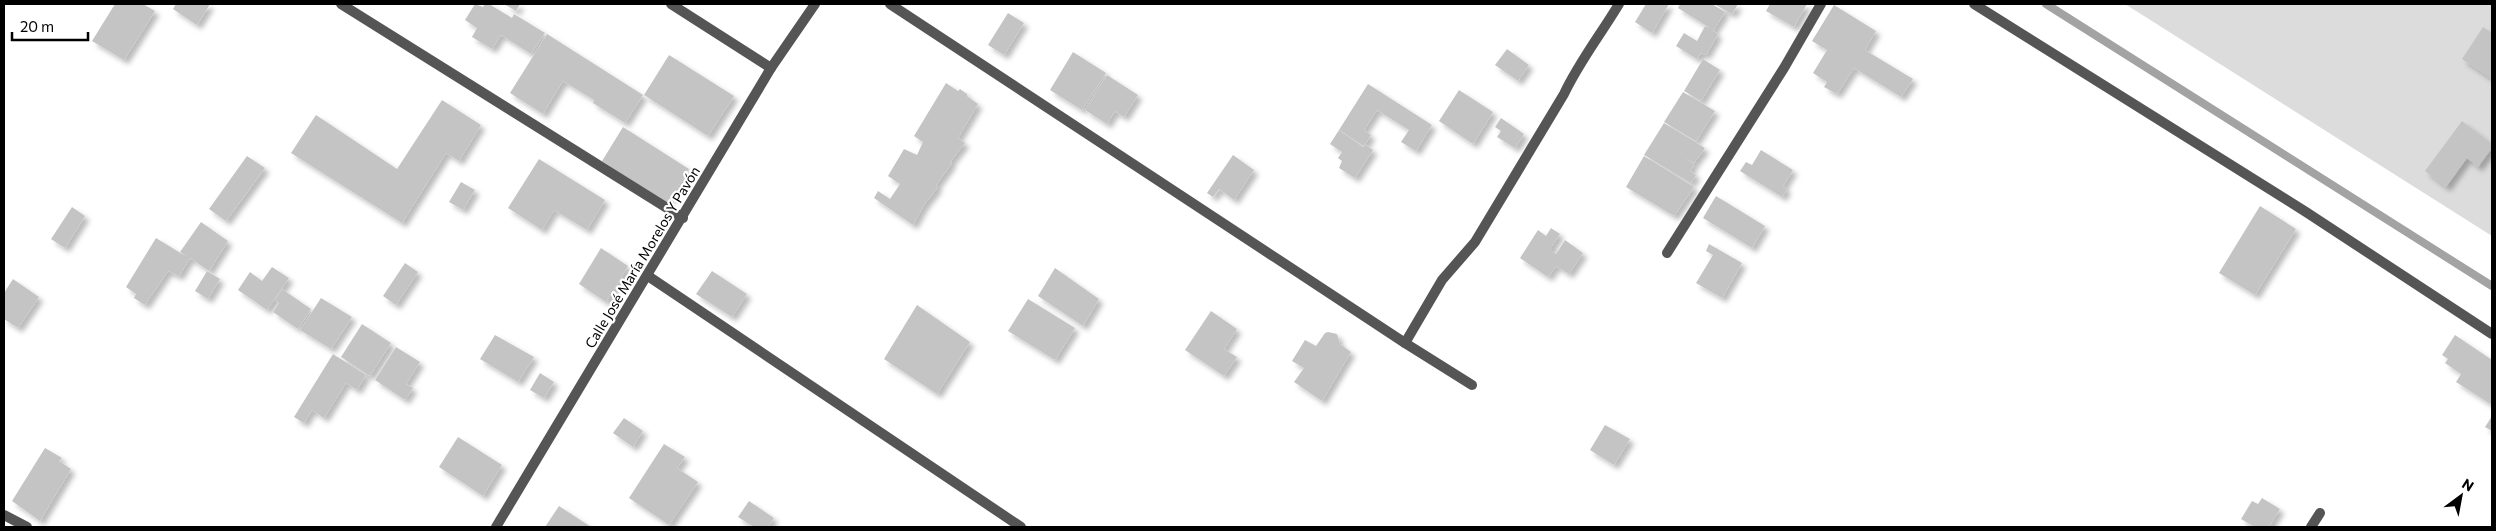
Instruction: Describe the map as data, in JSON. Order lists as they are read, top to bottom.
{
  "streets": {
    "street": ["Calle José María Morelos Y Pavón"]
  },
  "scale_bar": "20 m",
  "north": "top right"
}
